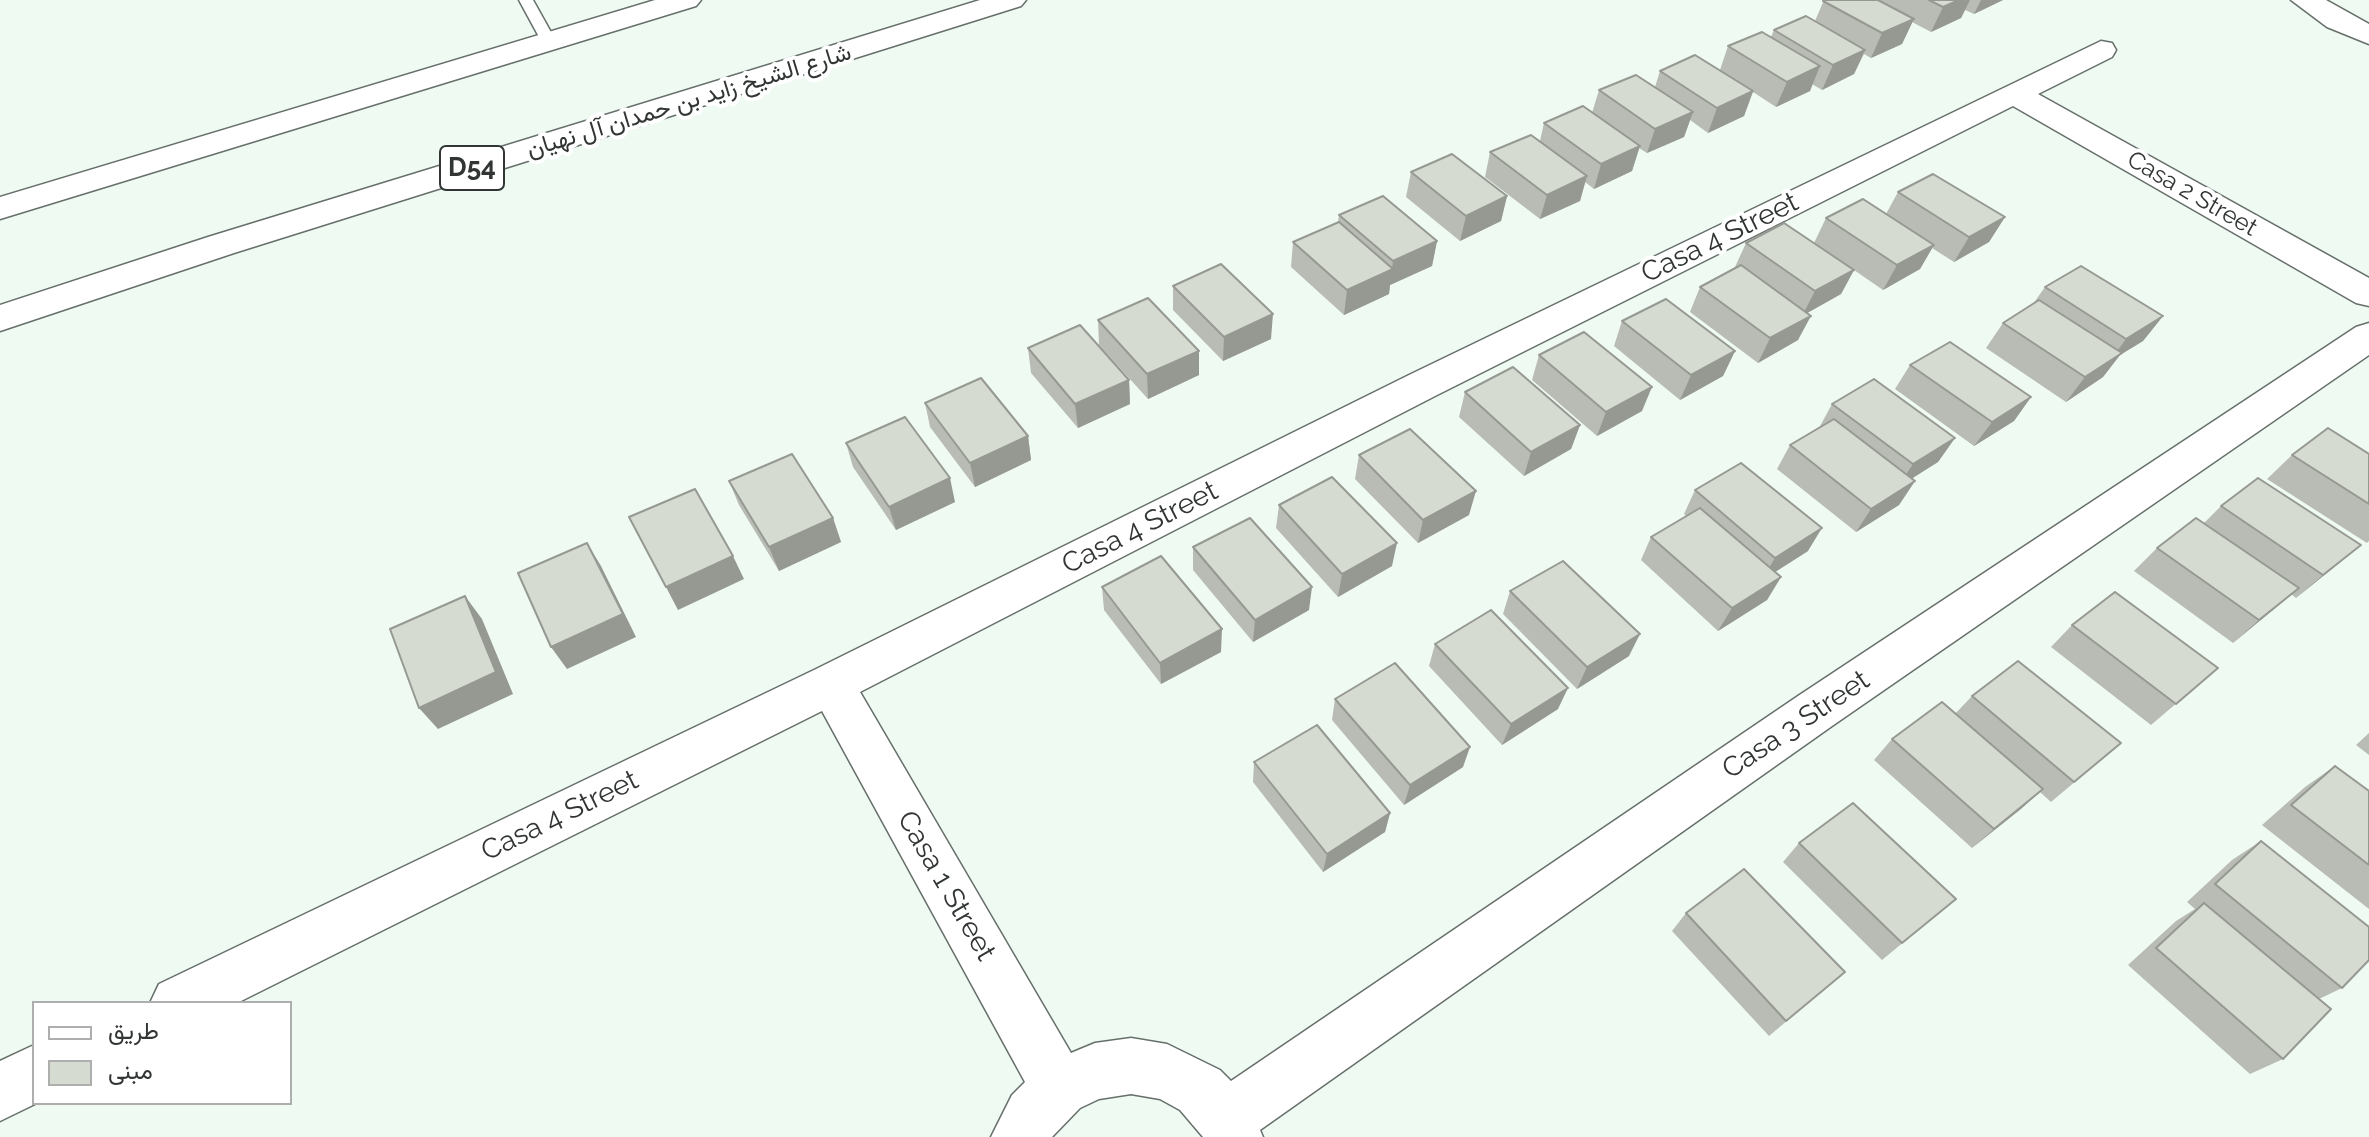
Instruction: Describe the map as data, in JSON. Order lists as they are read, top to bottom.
{
  "streets": {
    "street": [
      "شارع الشيخ زايد بن حمدان آل نهيان",
      "D54",
      "Casa 2 Street",
      "Casa 4 Street",
      "Casa 3 Street",
      "Casa 1 Street"
    ]
  },
  "crossings": [
    ["Casa 2 Street", "Casa 4 Street"],
    ["Casa 4 Street", "Casa 1 Street"]
  ],
  "legend": ["طريق", "مبنى"]
}
